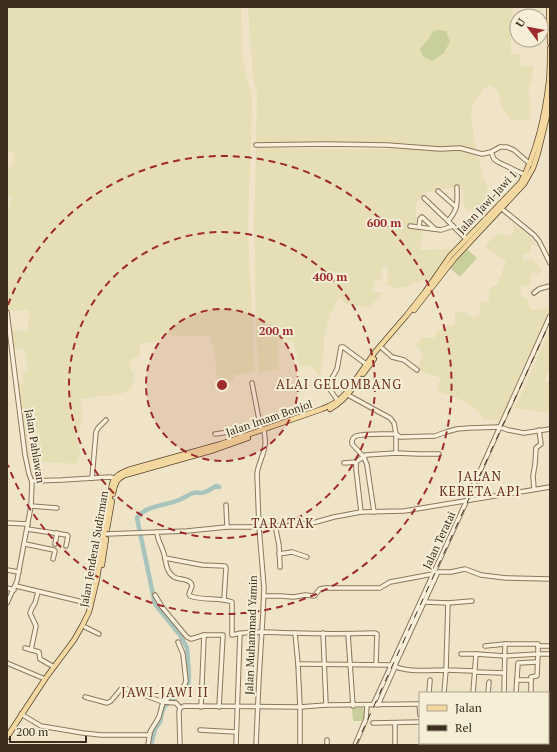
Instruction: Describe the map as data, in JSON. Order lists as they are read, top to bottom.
{
  "streets": {
    "main road": ["Jalan Jawi-Jawi 1", "Jalan Imam Bonjol", "Jalan Jenderal Sudirman"],
    "street": ["Jalan Pahlawan", "Jalan Teratai", "Jalan Muhammad Yamin"]
  },
  "crossings": [
    ["Jalan Jawi-Jawi 1", "Jalan Imam Bonjol"],
    ["Jalan Imam Bonjol", "Jalan Jenderal Sudirman"],
    ["Jalan Imam Bonjol", "Jalan Muhammad Yamin"]
  ],
  "districts": [
    "ALAI GELOMBANG",
    "JALAN KERETA API",
    "TARATAK",
    "JAWI-JAWI II"
  ],
  "legend": ["Jalan", "Rel"],
  "scale_bar": "200 m",
  "north": "top left",
  "rings": ["600 m", "400 m", "200 m"]
}
